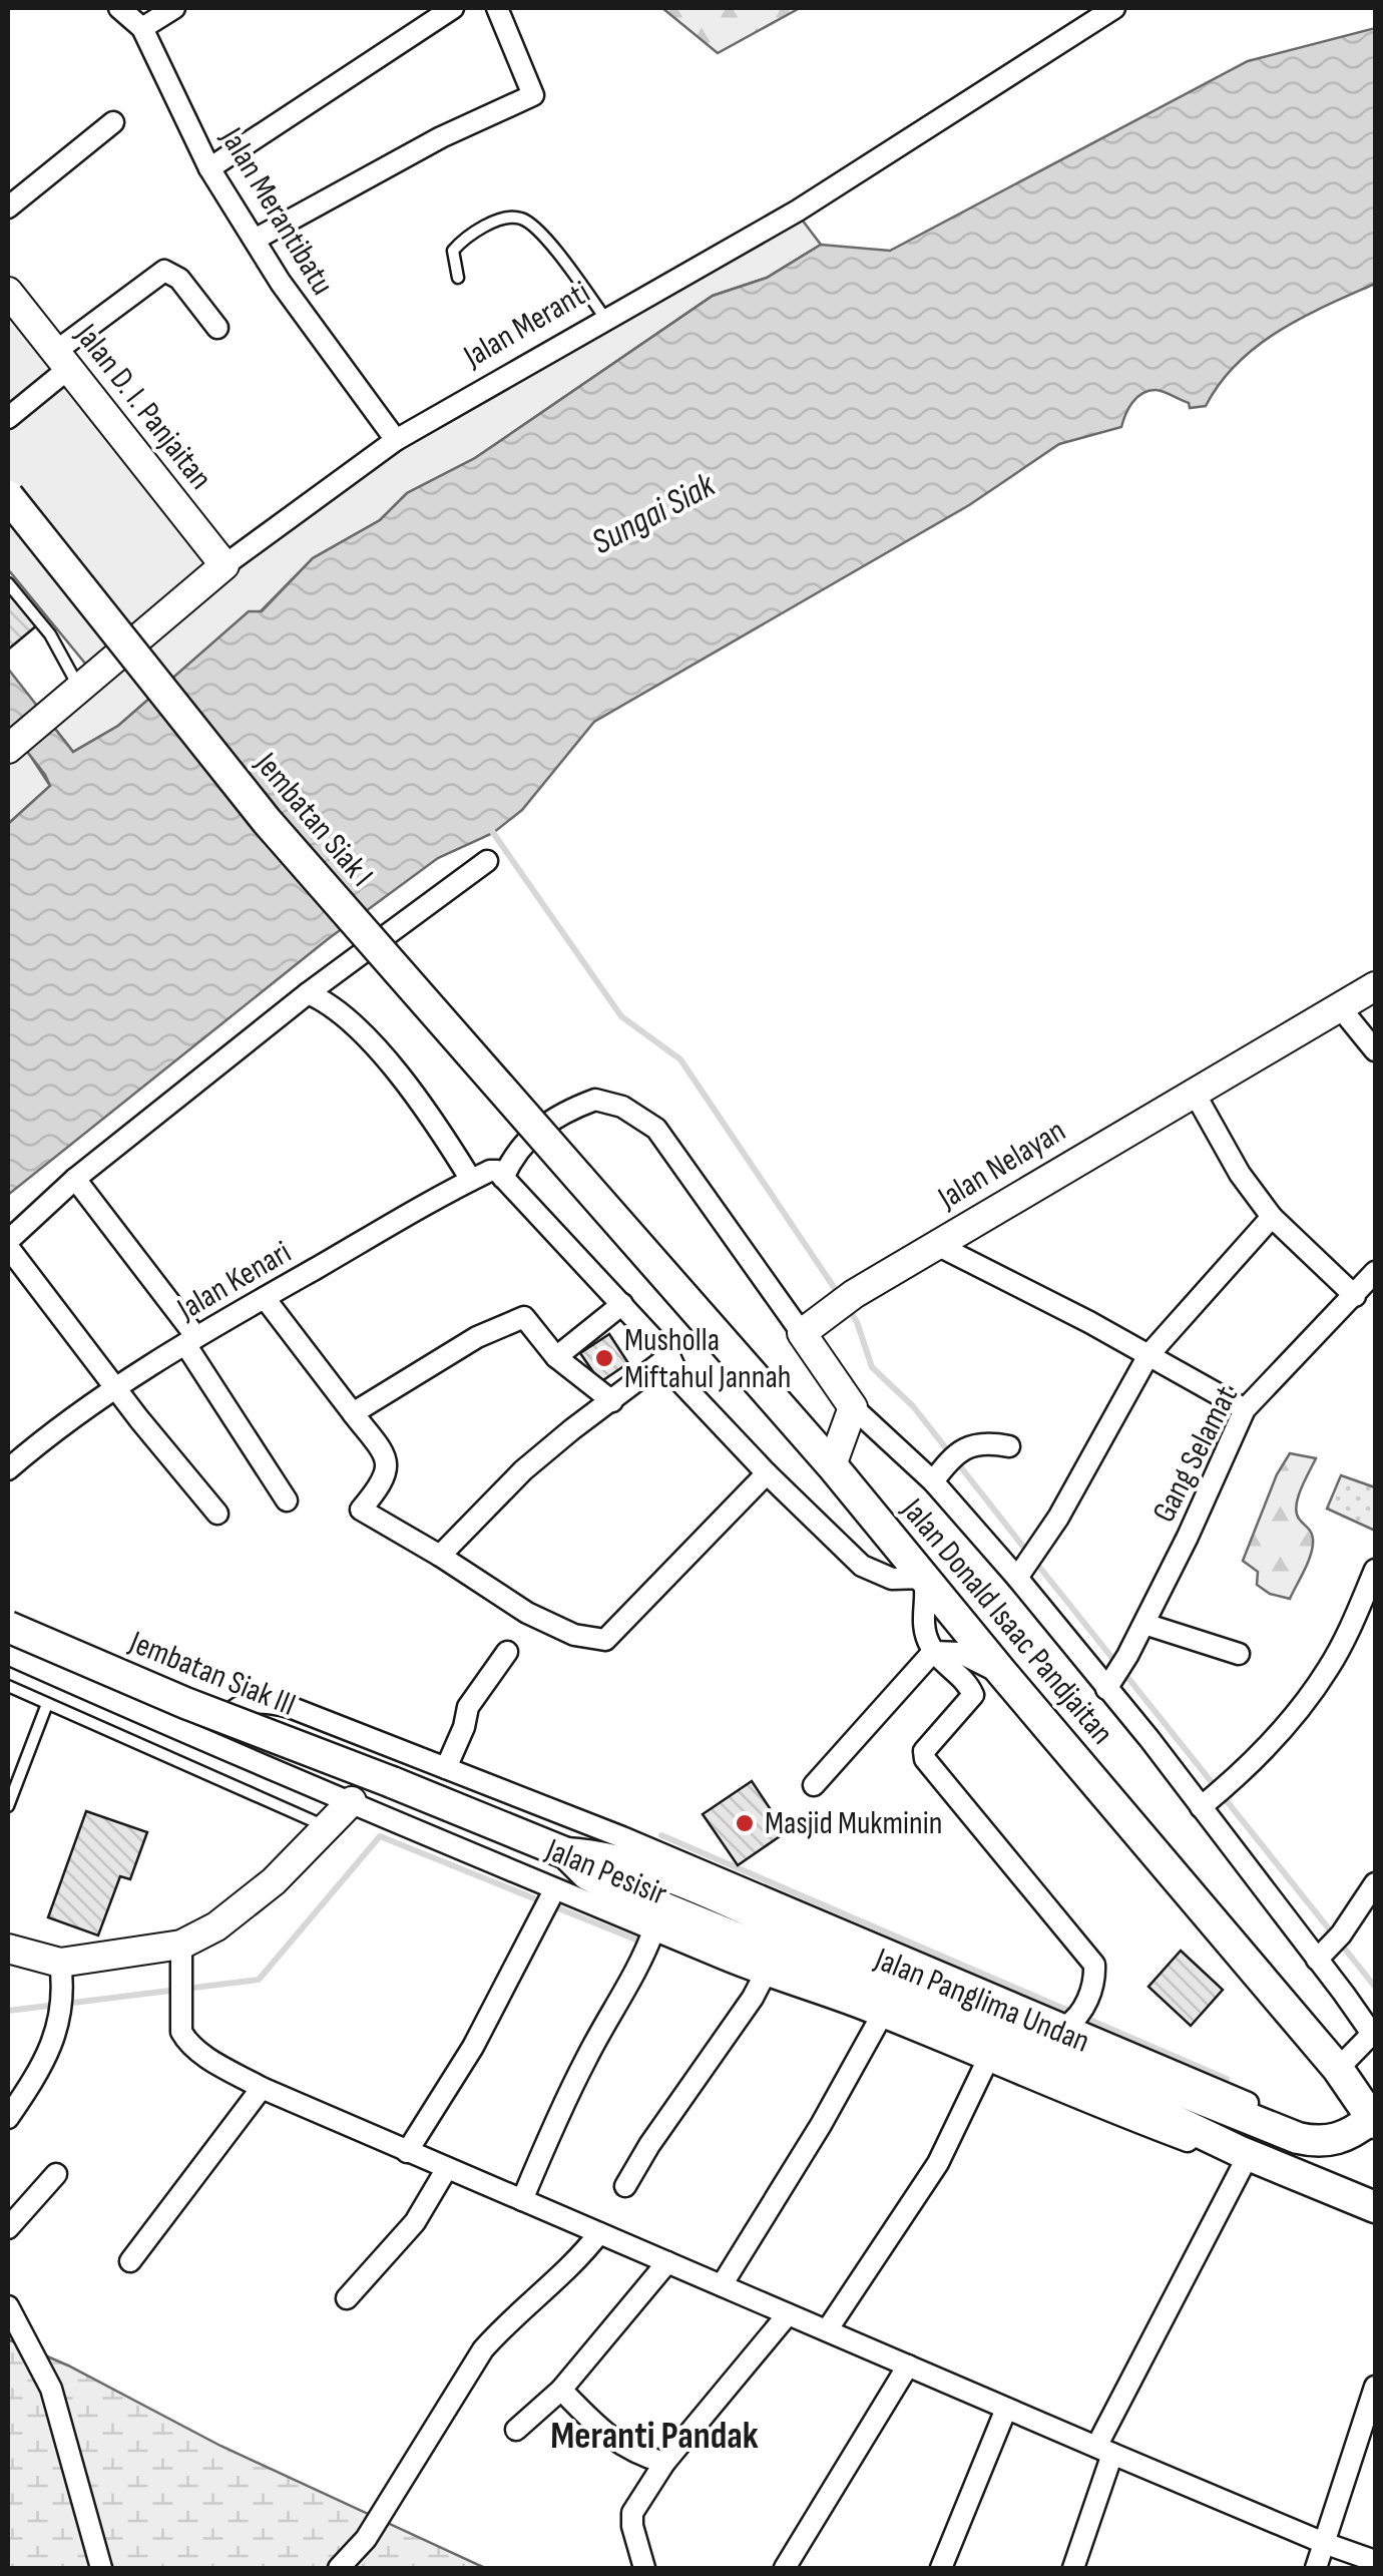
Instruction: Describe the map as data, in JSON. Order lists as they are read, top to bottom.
{
  "streets": {
    "main road": [
      "Jembatan Siak I",
      "Jalan Donald Isaac Pandjaitan",
      "Jembatan Siak III",
      "Jalan Panglima Undan"
    ],
    "street": [
      "Jalan Merantibatu",
      "Jalan Meranti",
      "Jalan D. I. Panjaitan",
      "Jalan Nelayan",
      "Jalan Kenari",
      "Gang Selamat",
      "Jalan Pesisir"
    ]
  },
  "crossings": [
    ["Jalan Merantibatu", "Jalan Meranti"],
    ["Jalan Meranti", "Jalan D. I. Panjaitan"],
    ["Jembatan Siak I", "Jalan Donald Isaac Pandjaitan"],
    ["Jalan Donald Isaac Pandjaitan", "Jalan Panglima Undan"],
    ["Jembatan Siak III", "Jalan Panglima Undan"],
    ["Jalan Pesisir", "Jalan Panglima Undan"]
  ],
  "districts": ["Meranti Pandak"],
  "water": ["Sungai Siak"],
  "places": ["Musholla Miftahul Jannah", "Masjid Mukminin"]
}
